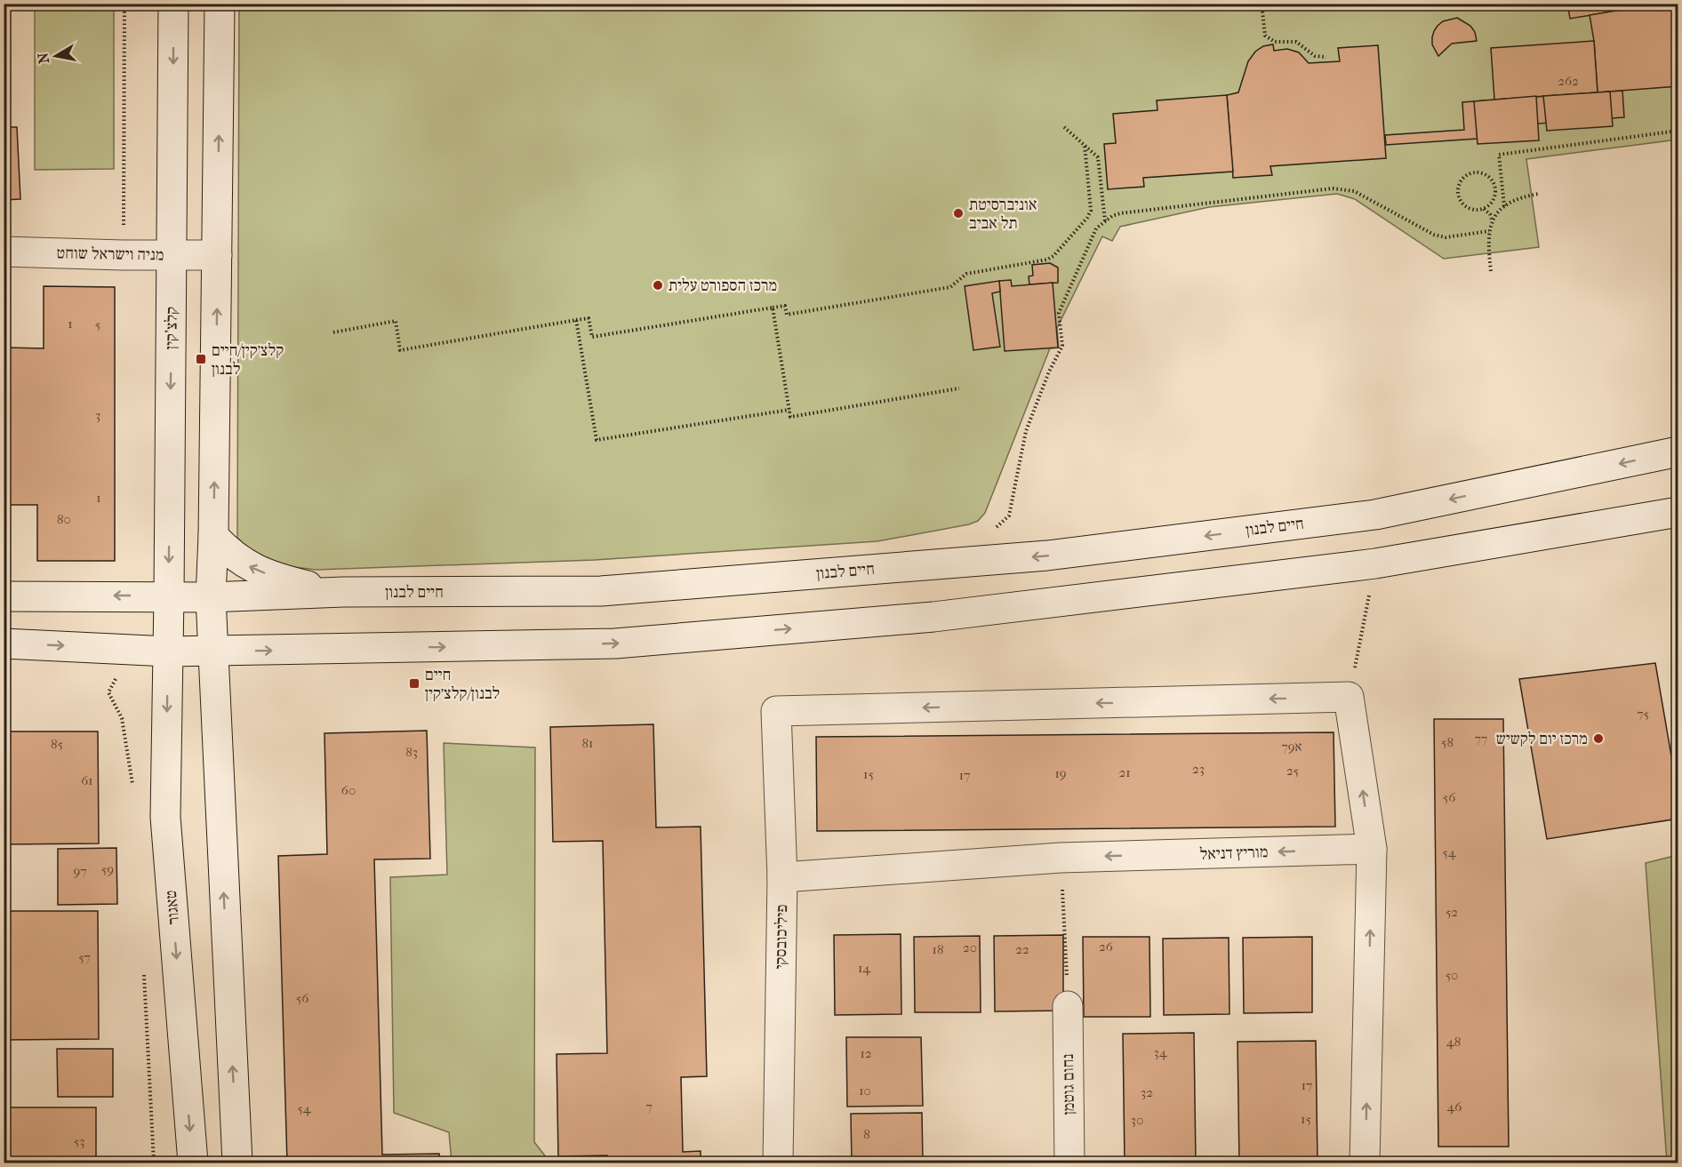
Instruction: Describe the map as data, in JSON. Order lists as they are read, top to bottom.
{
  "streets": {
    "street": [
      "מניה וישראל שוחט",
      "קלצ'קין",
      "חיים לבנון",
      "מוריץ דניאל",
      "טאגור",
      "פיליכובסקי",
      "נחום גוטמן"
    ]
  },
  "crossings": [
    ["מניה וישראל שוחט", "קלצ'קין"],
    ["קלצ'קין", "חיים לבנון"],
    ["קלצ'קין", "טאגור"],
    ["מוריץ דניאל", "פיליכובסקי"]
  ],
  "one_way": ["מוריץ דניאל"],
  "places": {
    "other": ["אוניברסיטת תל אביב", "מרכז הספורט עלית", "מרכז יום לקשיש"],
    "transit": ["קלצ׳קין/חיים לבנון", "חיים לבנון/קלצ׳קין"]
  },
  "house_numbers": [
    "262",
    "1",
    "5",
    "3",
    "1",
    "80",
    "75",
    "77",
    "58",
    "81",
    "85",
    "79א",
    "83",
    "23",
    "25",
    "21",
    "19",
    "15",
    "17",
    "61",
    "60",
    "56",
    "54",
    "59",
    "97",
    "52",
    "26",
    "20",
    "18",
    "22",
    "57",
    "14",
    "50",
    "56",
    "48",
    "34",
    "12",
    "17",
    "10",
    "32",
    "7",
    "46",
    "54",
    "15",
    "30",
    "8",
    "53"
  ],
  "north": "left"
}
